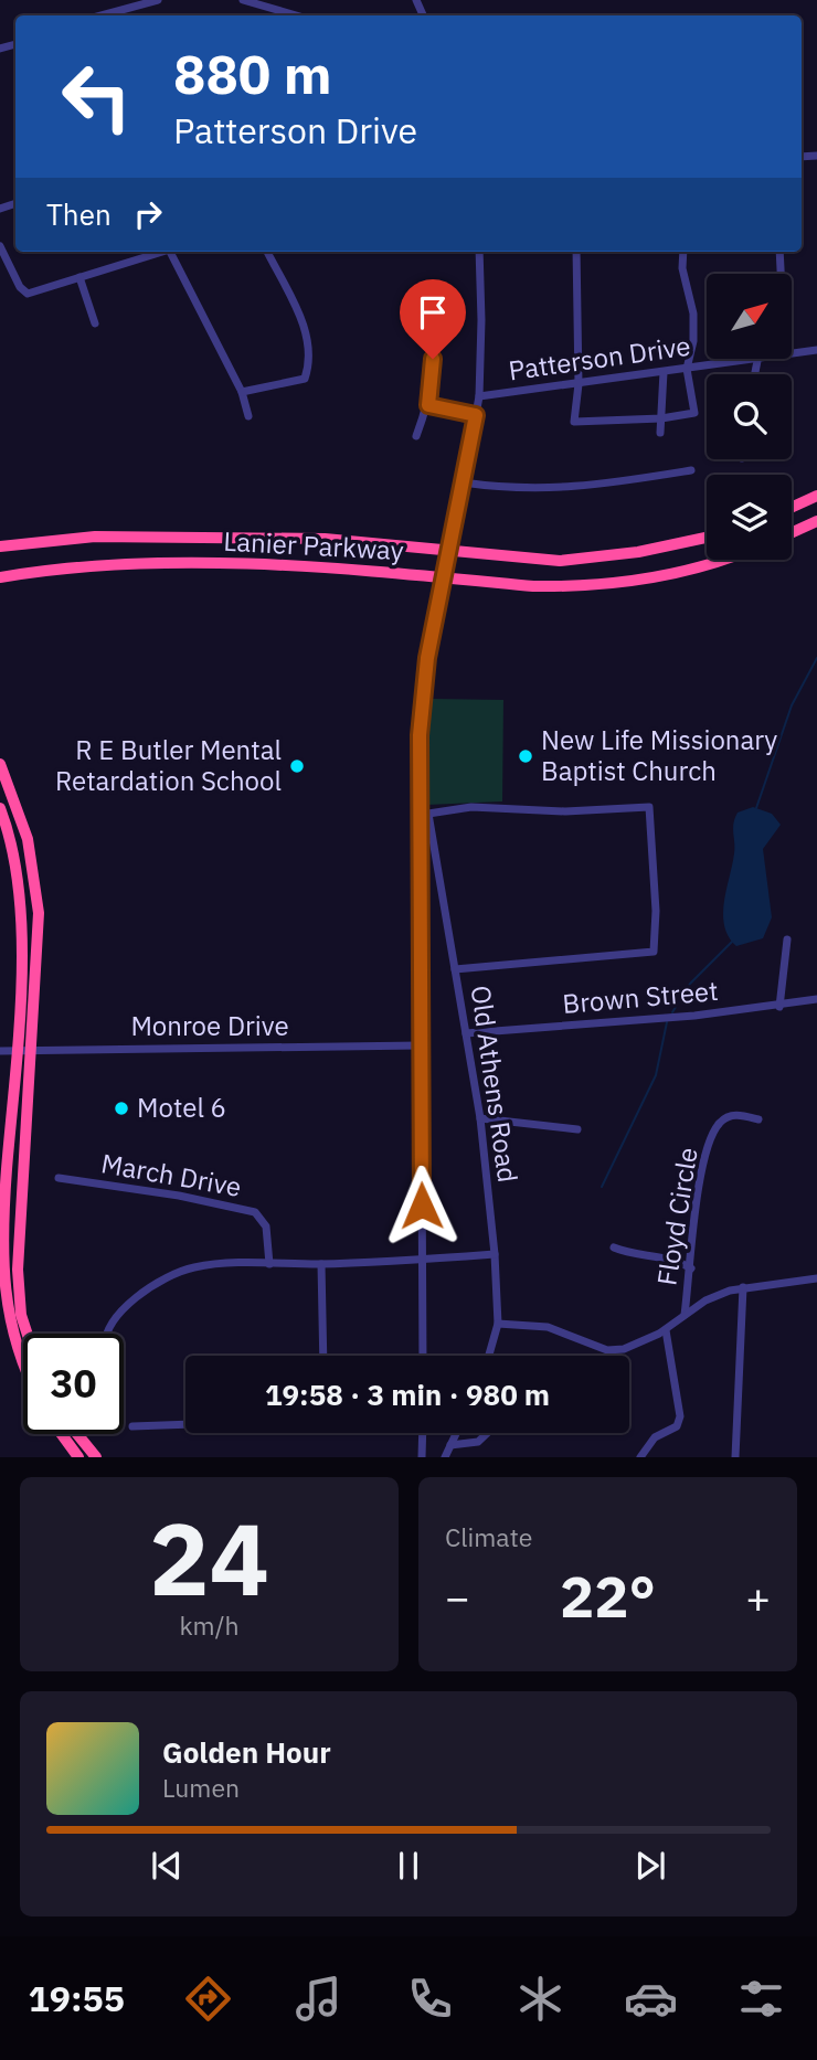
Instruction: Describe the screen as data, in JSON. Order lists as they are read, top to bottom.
{
  "streets": {
    "highway": ["Lanier Parkway"],
    "street": [
      "Patterson Drive",
      "Brown Street",
      "Monroe Drive",
      "Old Athens Road",
      "March Drive",
      "Floyd Circle"
    ]
  },
  "crossings": [
    ["Brown Street", "Old Athens Road"]
  ],
  "places": ["New Life Missionary Baptist Church", "R E Butler Mental Retardation School", "Motel 6"],
  "north": "top right",
  "page": {
    "turn": ["880 m", "Patterson Drive"],
    "then": "Then",
    "limit": "30",
    "trip": "19:58 · 3 min · 980 m",
    "tile": [
      ["24", "km/h"],
      "Climate"
    ],
    "heat": ["−", "22°", "+"],
    "song": ["Golden Hour", "Lumen"],
    "tabs": "19:55"
  }
}
